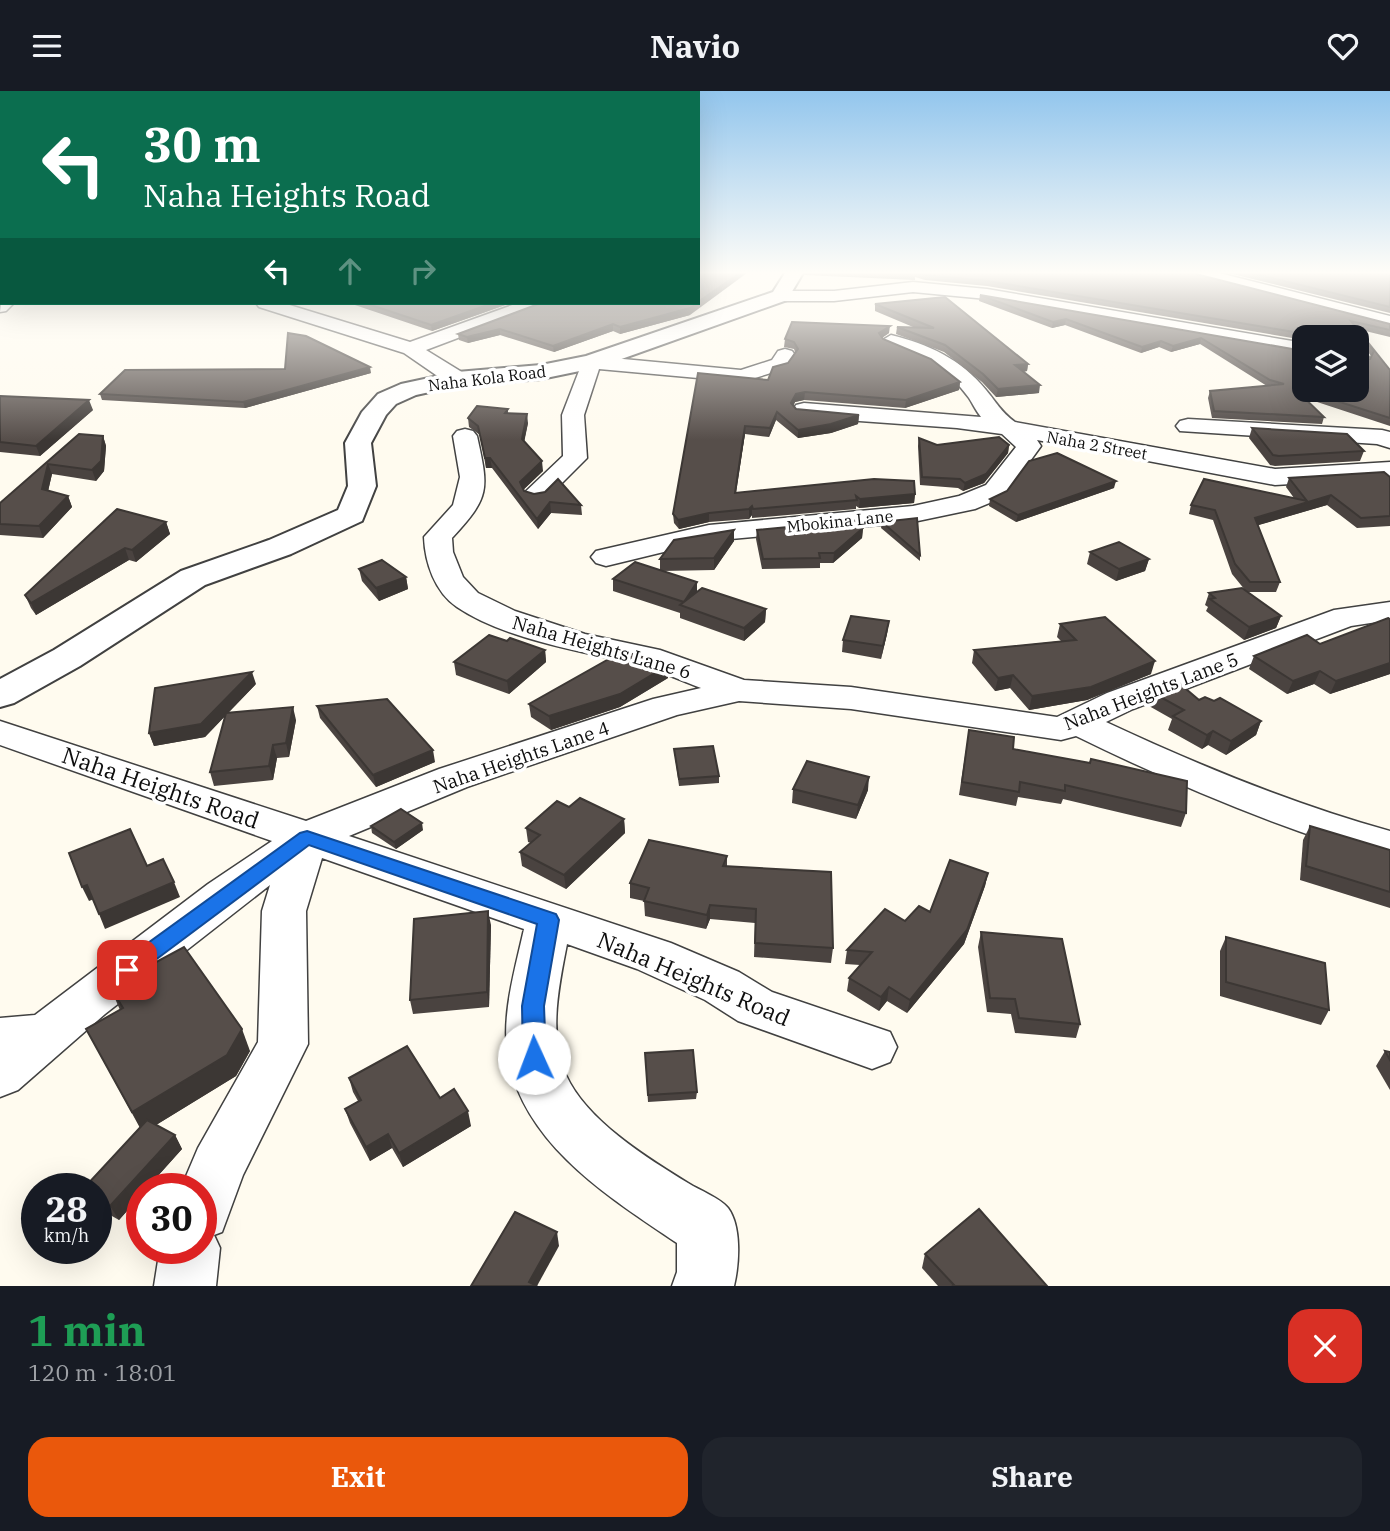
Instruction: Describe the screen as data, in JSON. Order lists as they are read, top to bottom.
{
  "streets": {
    "street": [
      "Naha Kola Road",
      "Naha 2 Street",
      "Mbokina Lane",
      "Naha Heights Lane 6",
      "Naha Heights Lane 5",
      "Naha Heights Lane 4",
      "Naha Heights Road"
    ]
  },
  "crossings": [
    ["Naha 2 Street", "Mbokina Lane"],
    ["Naha Heights Lane 6", "Naha Heights Lane 5"],
    ["Naha Heights Lane 6", "Naha Heights Lane 4"],
    ["Naha Heights Lane 5", "Naha Heights Lane 4"],
    ["Naha Heights Lane 4", "Naha Heights Road"]
  ],
  "page": {
    "header": "Navio",
    "turn": ["30 m", "Naha Heights Road"],
    "speed": "28 km/h",
    "limit": "30",
    "heading": ["1 min", "120 m · 18:01"],
    "buttons": ["Exit", "Share"]
  }
}
